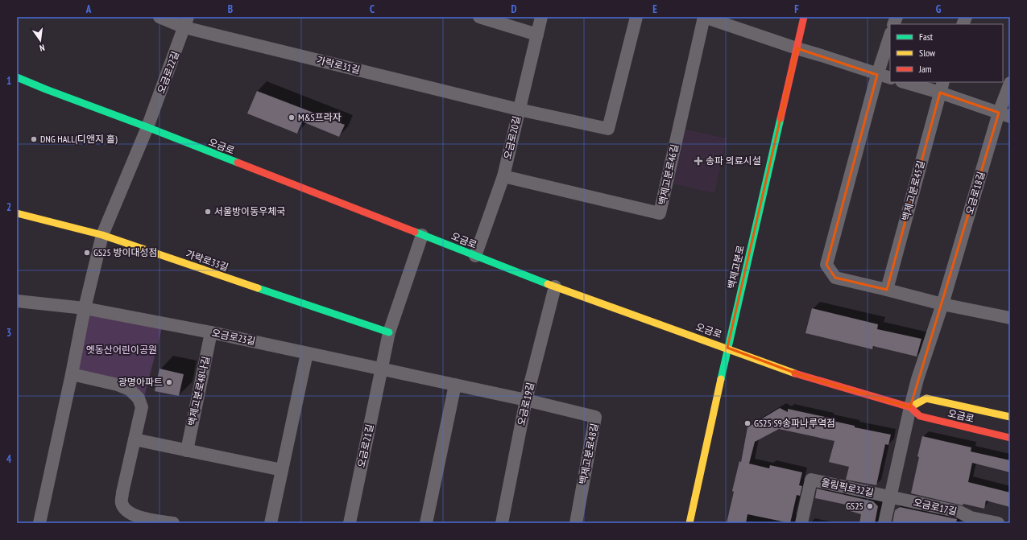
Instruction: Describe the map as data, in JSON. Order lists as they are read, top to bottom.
{
  "streets": {
    "main road": ["오금로", "가락로33길", "백제고분로"],
    "street": [
      "가락로31길",
      "오금로22길",
      "오금로20길",
      "백제고분로46길",
      "백제고분로45길",
      "오금로18길",
      "오금로23길",
      "백제고분로48나길",
      "오금로19길",
      "오금로21길",
      "백제고분로48길",
      "올림픽로32길",
      "오금로17길"
    ]
  },
  "crossings": [
    ["가락로31길", "오금로22길"],
    ["가락로31길", "오금로20길"],
    ["오금로22길", "오금로"],
    ["오금로20길", "오금로"],
    ["오금로20길", "백제고분로46길"],
    ["오금로", "오금로18길"],
    ["오금로", "백제고분로"],
    ["오금로", "오금로19길"],
    ["오금로", "오금로21길"],
    ["백제고분로46길", "백제고분로"],
    ["가락로33길", "오금로21길"],
    ["오금로23길", "백제고분로48나길"],
    ["오금로23길", "오금로21길"],
    ["오금로19길", "백제고분로48길"],
    ["올림픽로32길", "오금로17길"]
  ],
  "parks": ["옛동산어린이공원"],
  "places": {
    "other": [
      "M&S프라자",
      "DNG HALL(디앤지 홀)",
      "서울방이동우체국",
      "GS25 방이대성점",
      "광명아파트",
      "GS25 S9송파나루역점",
      "GS25"
    ],
    "health": ["송파 의료시설"]
  },
  "legend": ["Fast", "Slow", "Jam"],
  "north": "bottom",
  "grid": {
    "columns": [
      "A",
      "B",
      "C",
      "D",
      "E",
      "F",
      "G"
    ],
    "rows": [
      "1",
      "2",
      "3",
      "4"
    ]
  }
}
